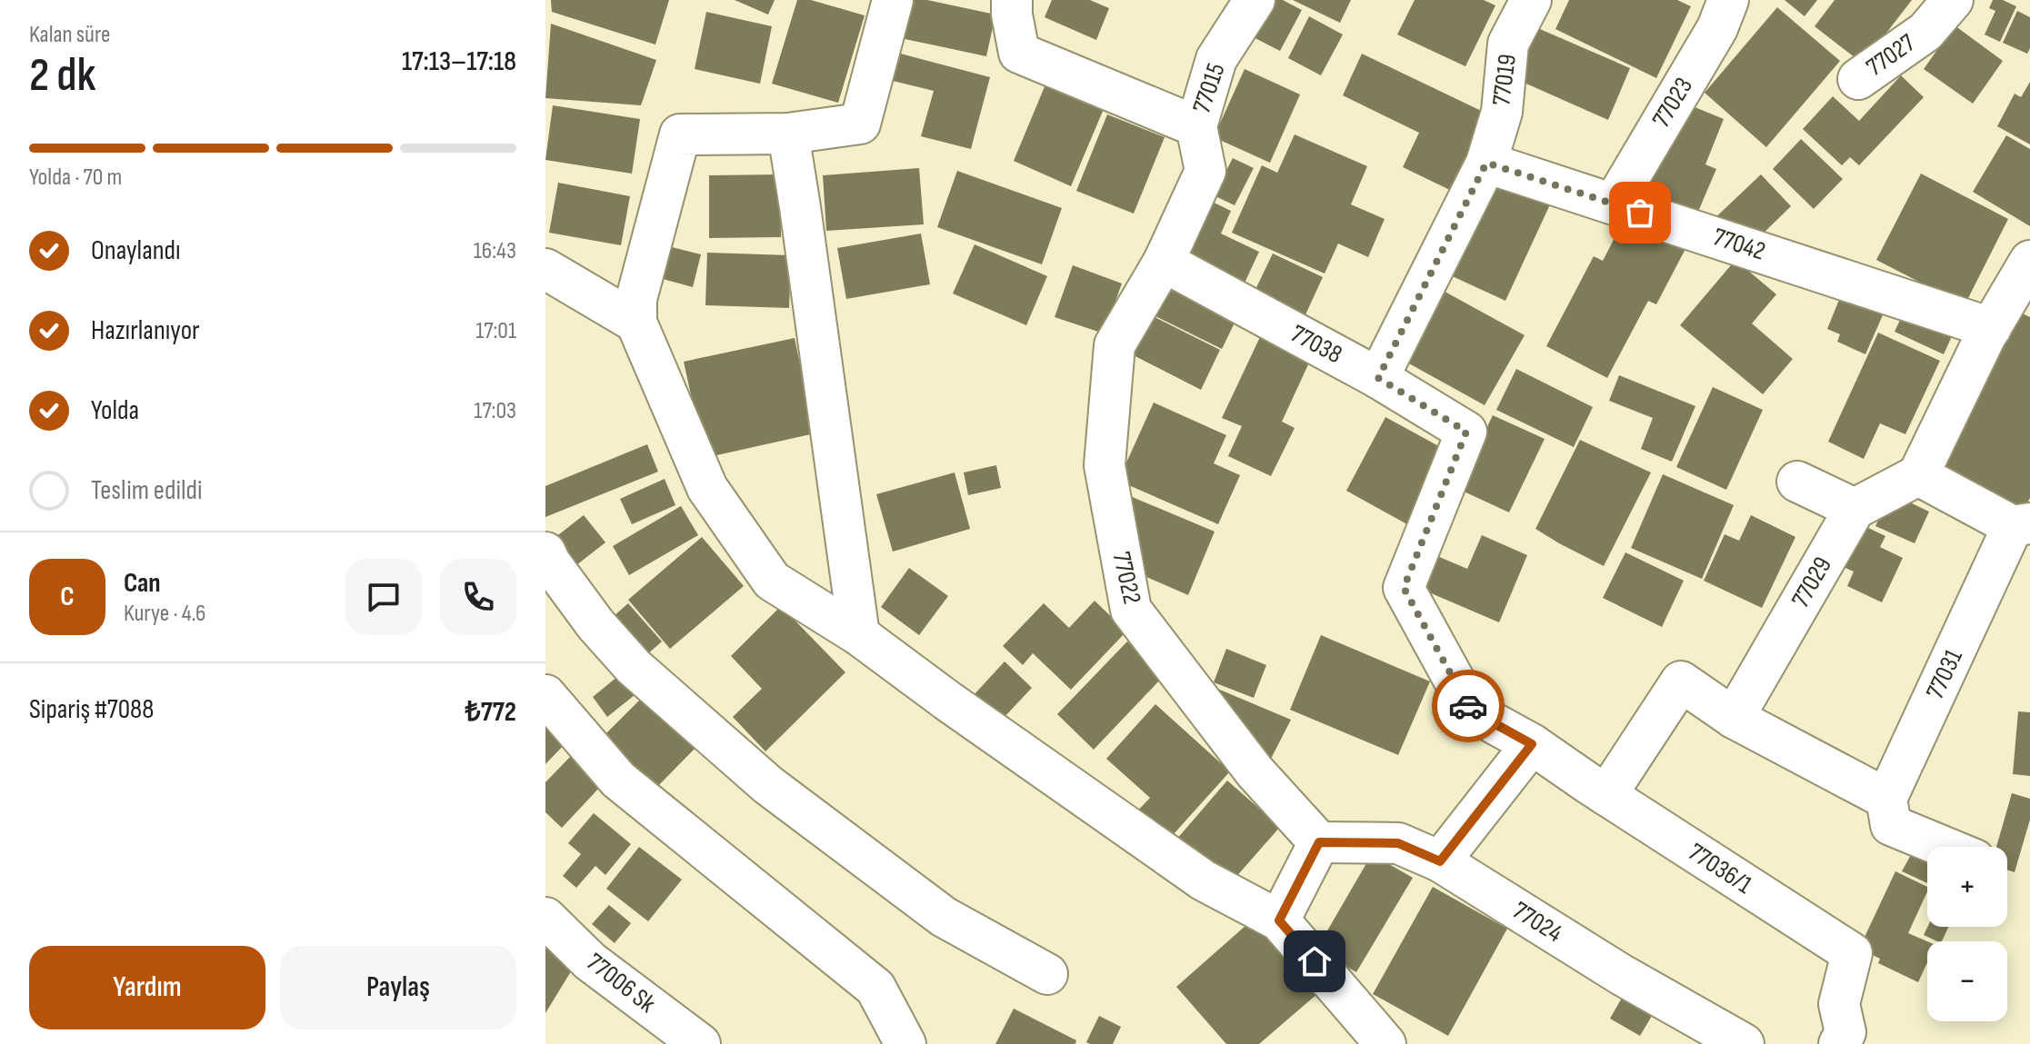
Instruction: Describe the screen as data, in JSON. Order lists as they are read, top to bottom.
{
  "streets": {
    "street": [
      "77027",
      "77019",
      "77015",
      "77023",
      "77042",
      "77038",
      "77022",
      "77029",
      "77031",
      "77036/1",
      "77024",
      "77006 Sk"
    ]
  },
  "crossings": [
    ["77019", "77042"],
    ["77019", "77038"],
    ["77015", "77038"],
    ["77015", "77022"],
    ["77023", "77042"],
    ["77038", "77022"],
    ["77038", "77036/1"],
    ["77022", "77024"]
  ],
  "page": {
    "heading": ["2 dk", "Kalan süre", "17:13–17:18"],
    "panel": [
      "Can",
      "Kurye · 4.6",
      "Sipariş #7088",
      "₺772"
    ],
    "bar": "Yolda · 70 m",
    "list": [
      ["Onaylandı", "16:43"],
      ["Hazırlanıyor", "17:01"],
      ["Yolda", "17:03"],
      "Teslim edildi"
    ],
    "round": "C",
    "map_buttons": ["+", "−"],
    "buttons": ["Yardım", "Paylaş"]
  }
}
